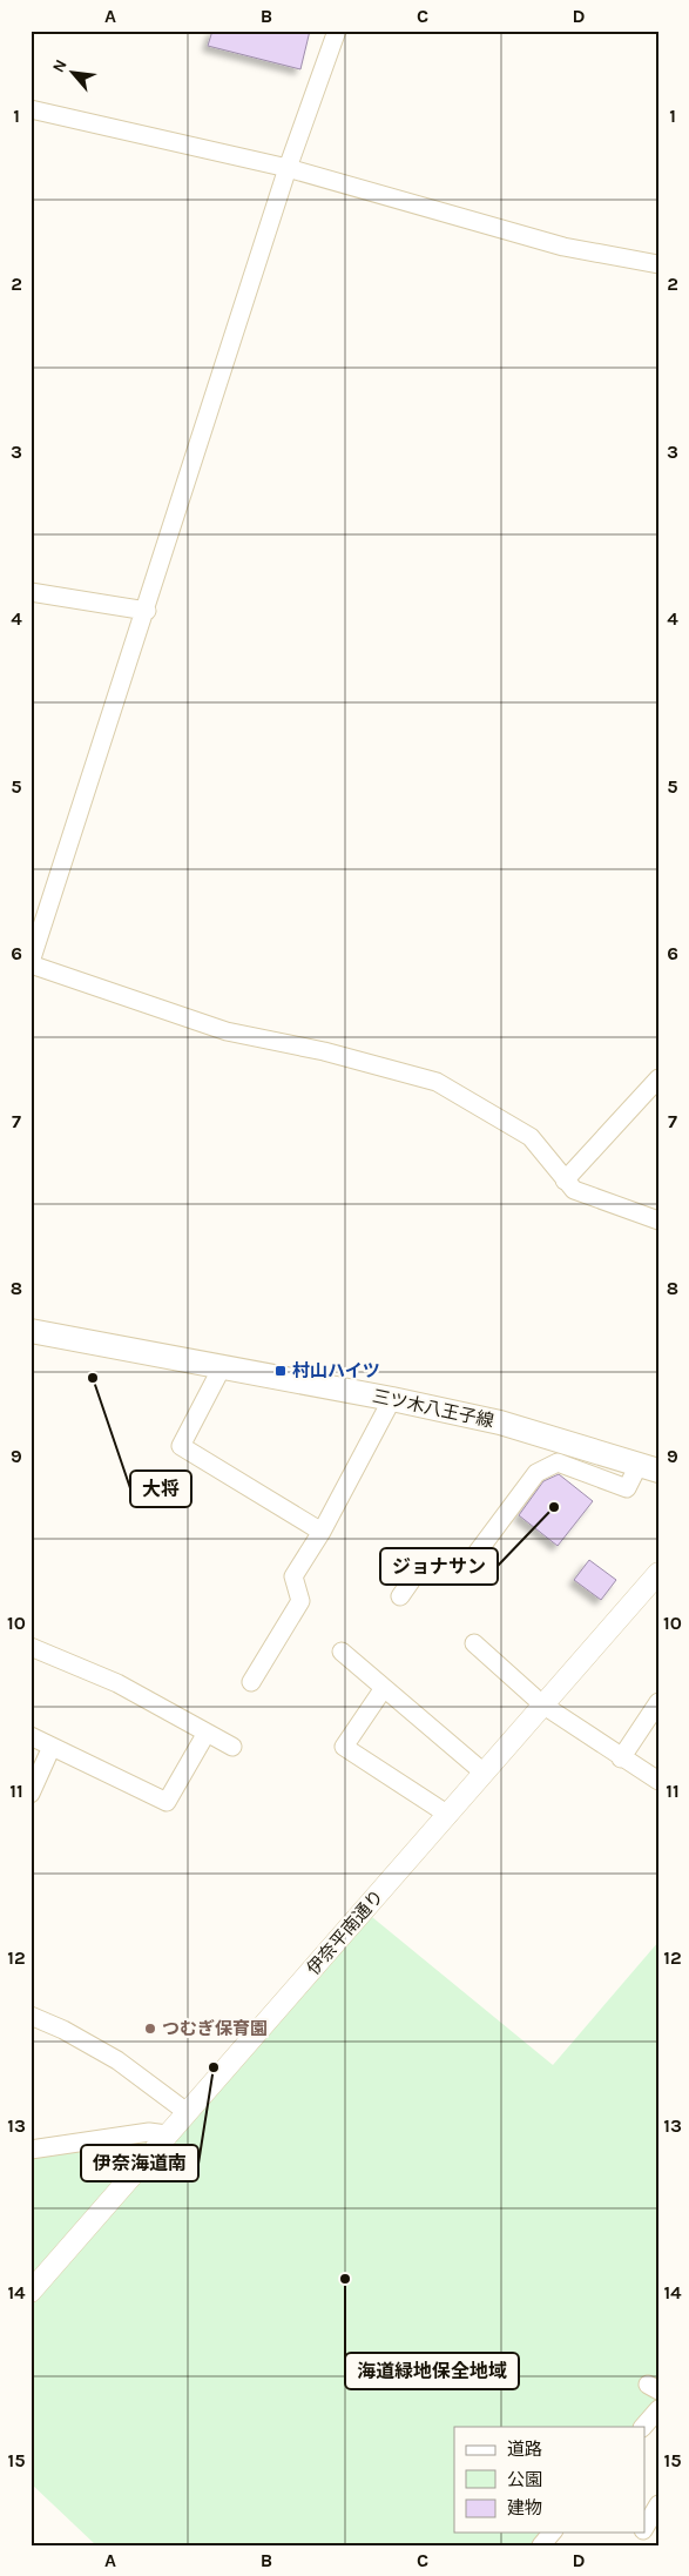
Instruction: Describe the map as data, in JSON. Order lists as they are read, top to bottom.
{
  "streets": {
    "main road": ["三ツ木八王子線"],
    "street": ["伊奈平南通り"]
  },
  "places": {
    "transit": ["村山ハイツ"],
    "other": [
      "大将",
      "ジョナサン",
      "つむぎ保育園",
      "伊奈海道南",
      "海道緑地保全地域"
    ]
  },
  "legend": ["道路", "公園", "建物"],
  "north": "top left",
  "grid": {
    "columns": [
      "A",
      "B",
      "C",
      "D"
    ],
    "rows": [
      "1",
      "2",
      "3",
      "4",
      "5",
      "6",
      "7",
      "8",
      "9",
      "10",
      "11",
      "12",
      "13",
      "14",
      "15"
    ]
  }
}
